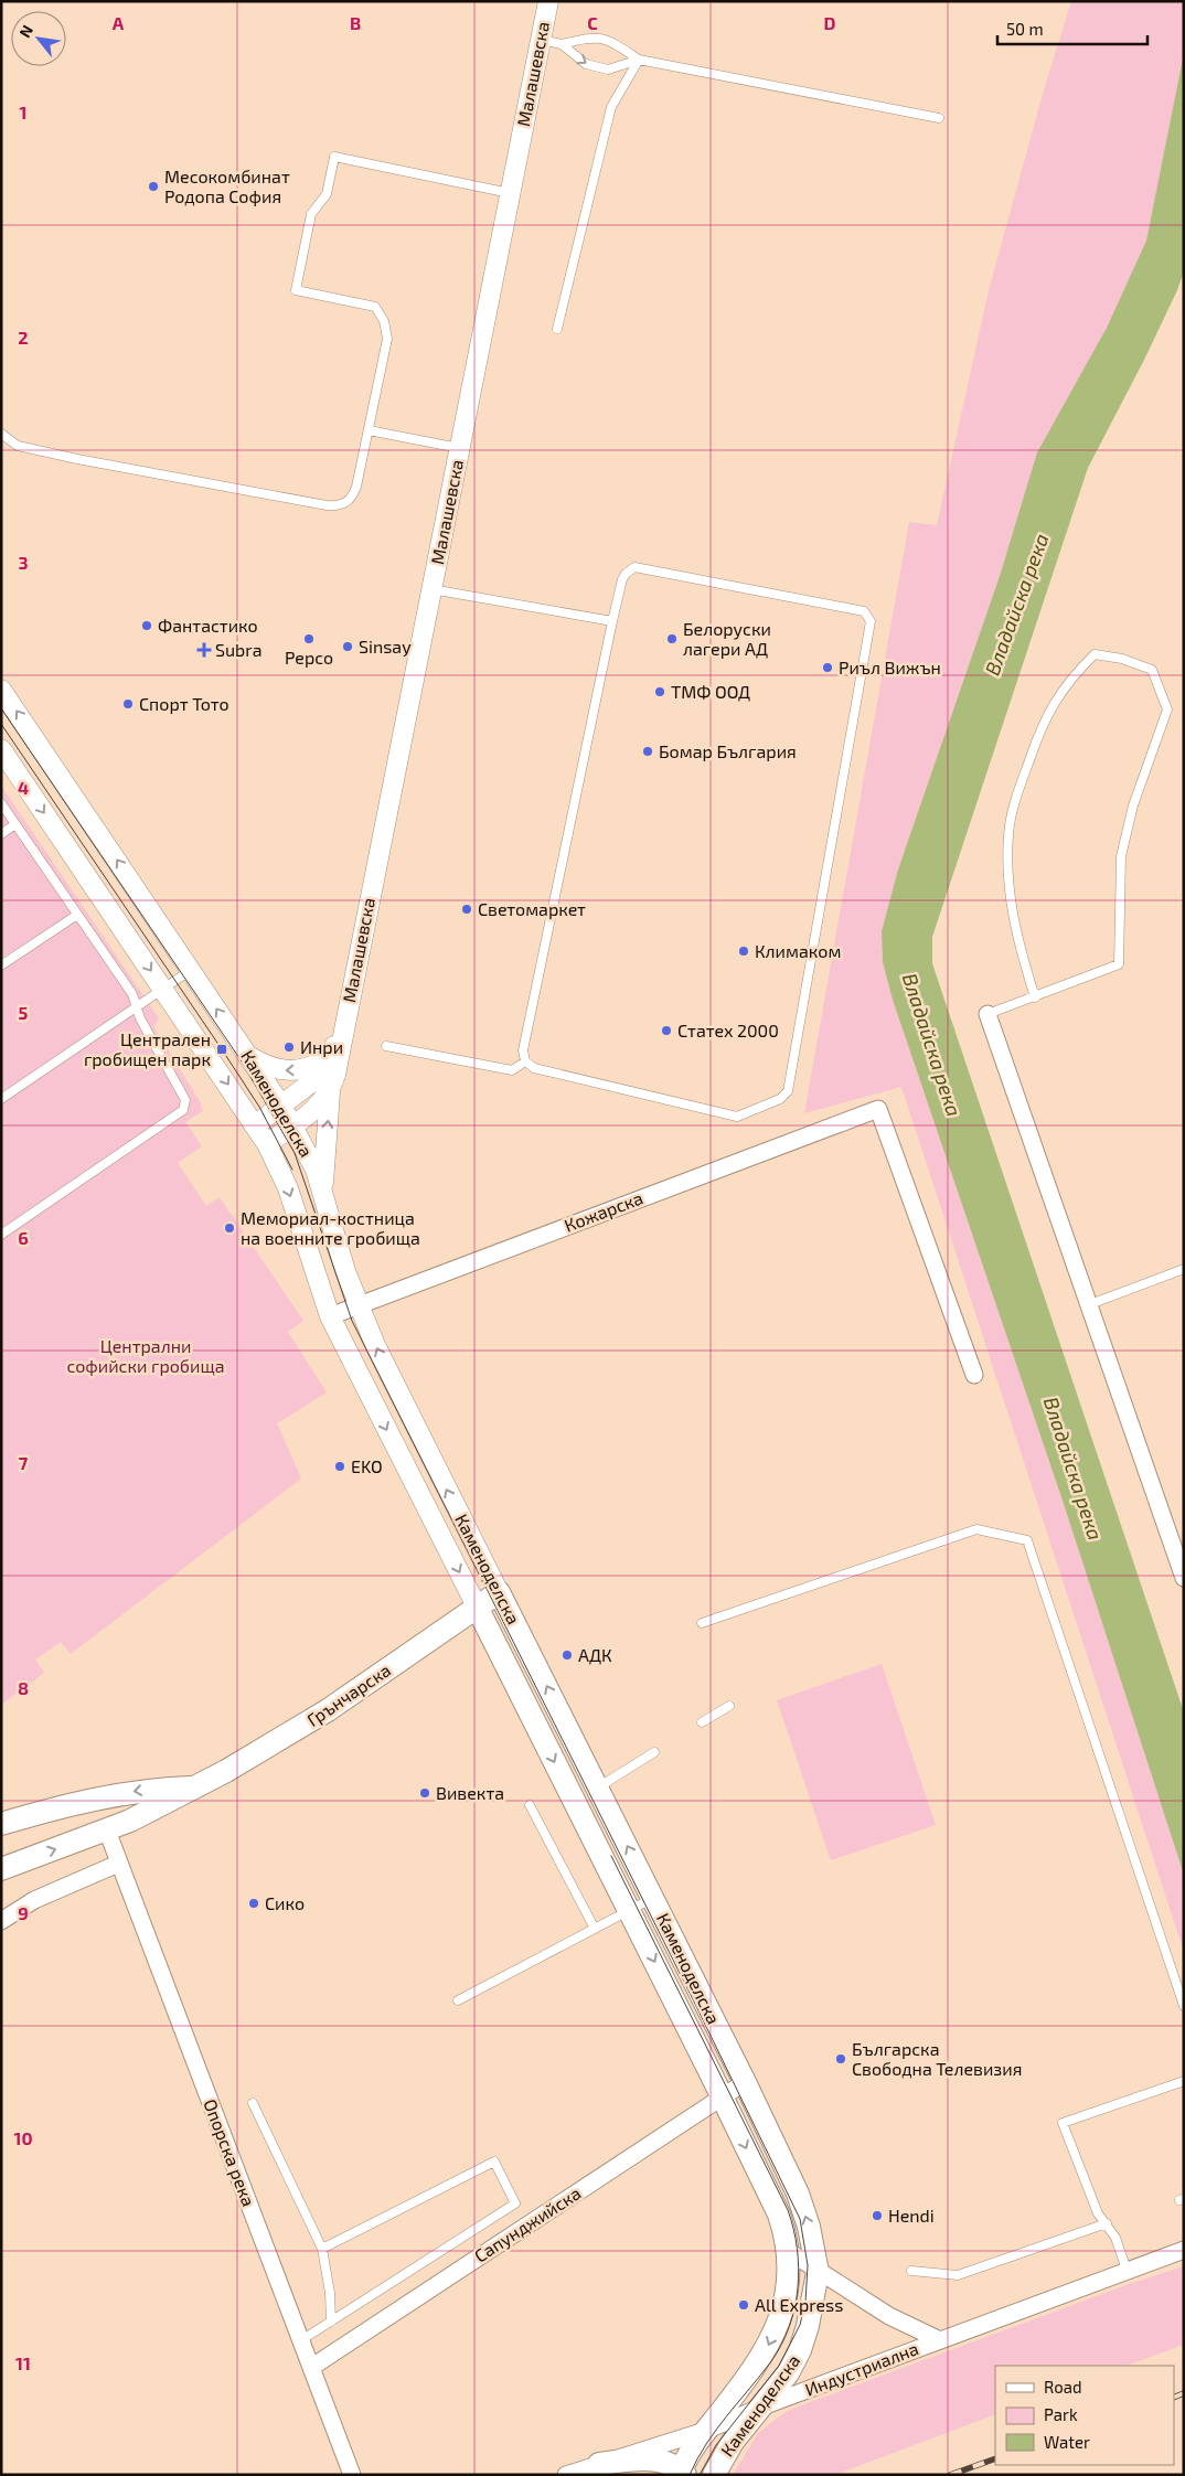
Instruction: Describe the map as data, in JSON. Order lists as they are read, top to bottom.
{
  "streets": {
    "main road": ["Каменоделска", "Грънчарска"],
    "street": [
      "Малашевска",
      "Кожарска",
      "Опорска река",
      "Сапунджийска",
      "Индустриална"
    ]
  },
  "crossings": [
    ["Малашевска", "Каменоделска"],
    ["Каменоделска", "Кожарска"],
    ["Каменоделска", "Грънчарска"],
    ["Каменоделска", "Сапунджийска"],
    ["Каменоделска", "Индустриална"],
    ["Грънчарска", "Опорска река"],
    ["Опорска река", "Сапунджийска"]
  ],
  "water": ["Владайска река"],
  "parks": ["Централни софийски гробища"],
  "places": {
    "other": [
      "Месокомбинат Родопа София",
      "Фантастико",
      "Pepco",
      "Белоруски лагери АД",
      "Sinsay",
      "Риъл Вижън",
      "ТМФ ООД",
      "Спорт Тото",
      "Бомар България",
      "Светомаркет",
      "Климаком",
      "Статех 2000",
      "Инри",
      "Мемориал-костница на военните гробища",
      "EKO",
      "АДК",
      "Вивекта",
      "Сико",
      "Българска Свободна Телевизия",
      "Hendi",
      "All Express"
    ],
    "health": ["Subra"],
    "transit": ["Централен гробищен парк"]
  },
  "legend": ["Road", "Park", "Water"],
  "scale_bar": "50 m",
  "north": "top left",
  "grid": {
    "columns": [
      "A",
      "B",
      "C",
      "D"
    ],
    "rows": [
      "1",
      "2",
      "3",
      "4",
      "5",
      "6",
      "7",
      "8",
      "9",
      "10",
      "11"
    ]
  }
}
